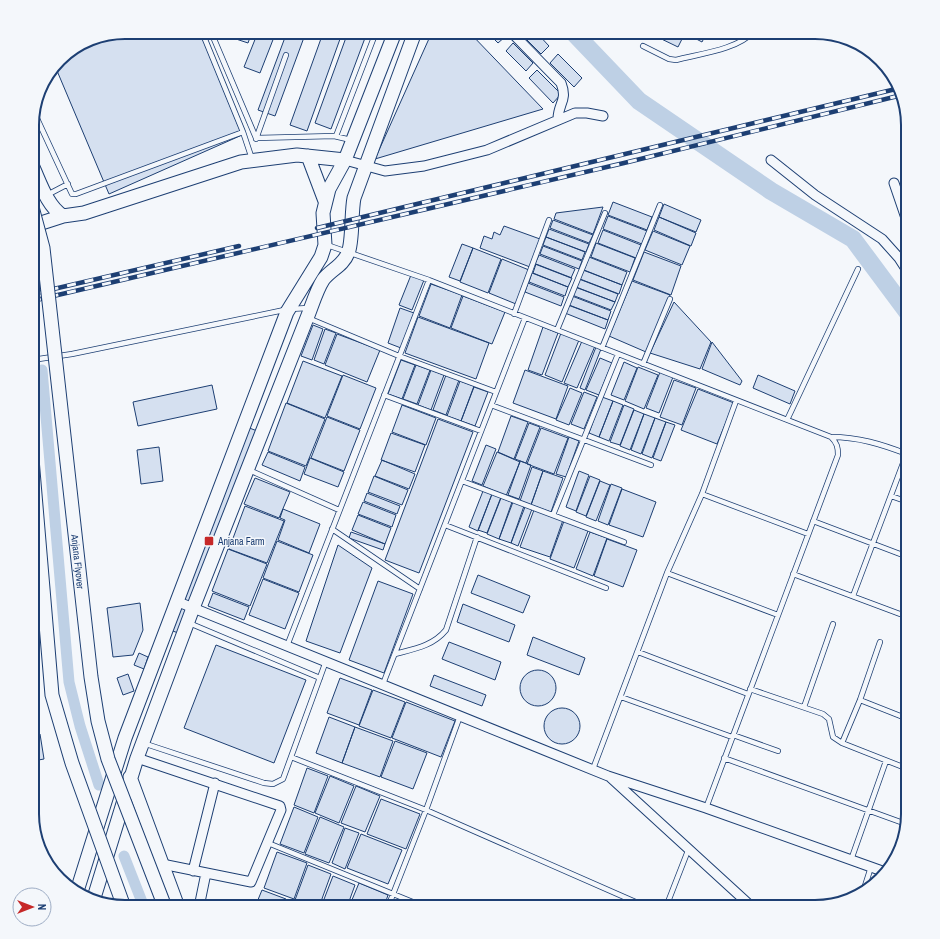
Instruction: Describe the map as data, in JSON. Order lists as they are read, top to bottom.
{
  "streets": {
    "main road": ["Anjana Flyover"]
  },
  "places": {
    "transit": ["Anjana Farm"]
  },
  "north": "right"
}
